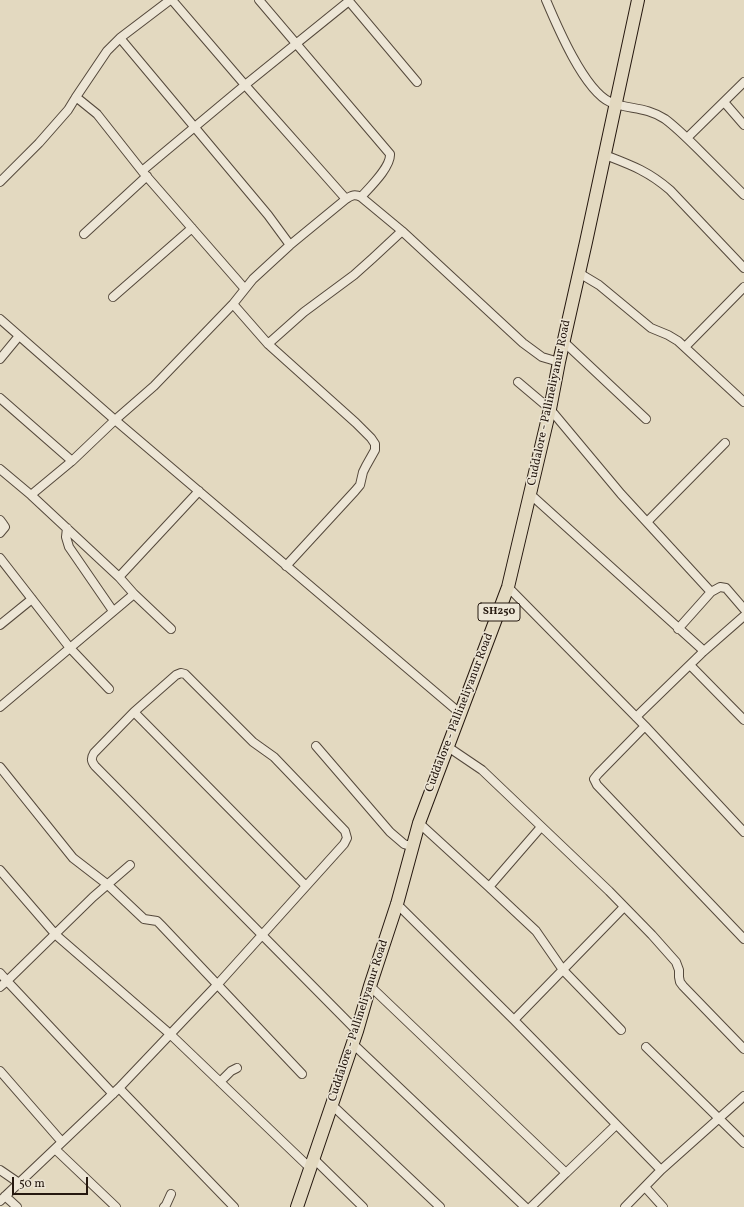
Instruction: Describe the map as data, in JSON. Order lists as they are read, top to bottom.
{
  "streets": {
    "main road": ["Cuddalore - Pallineliyanur Road", "SH250"]
  },
  "scale_bar": "50 m"
}
